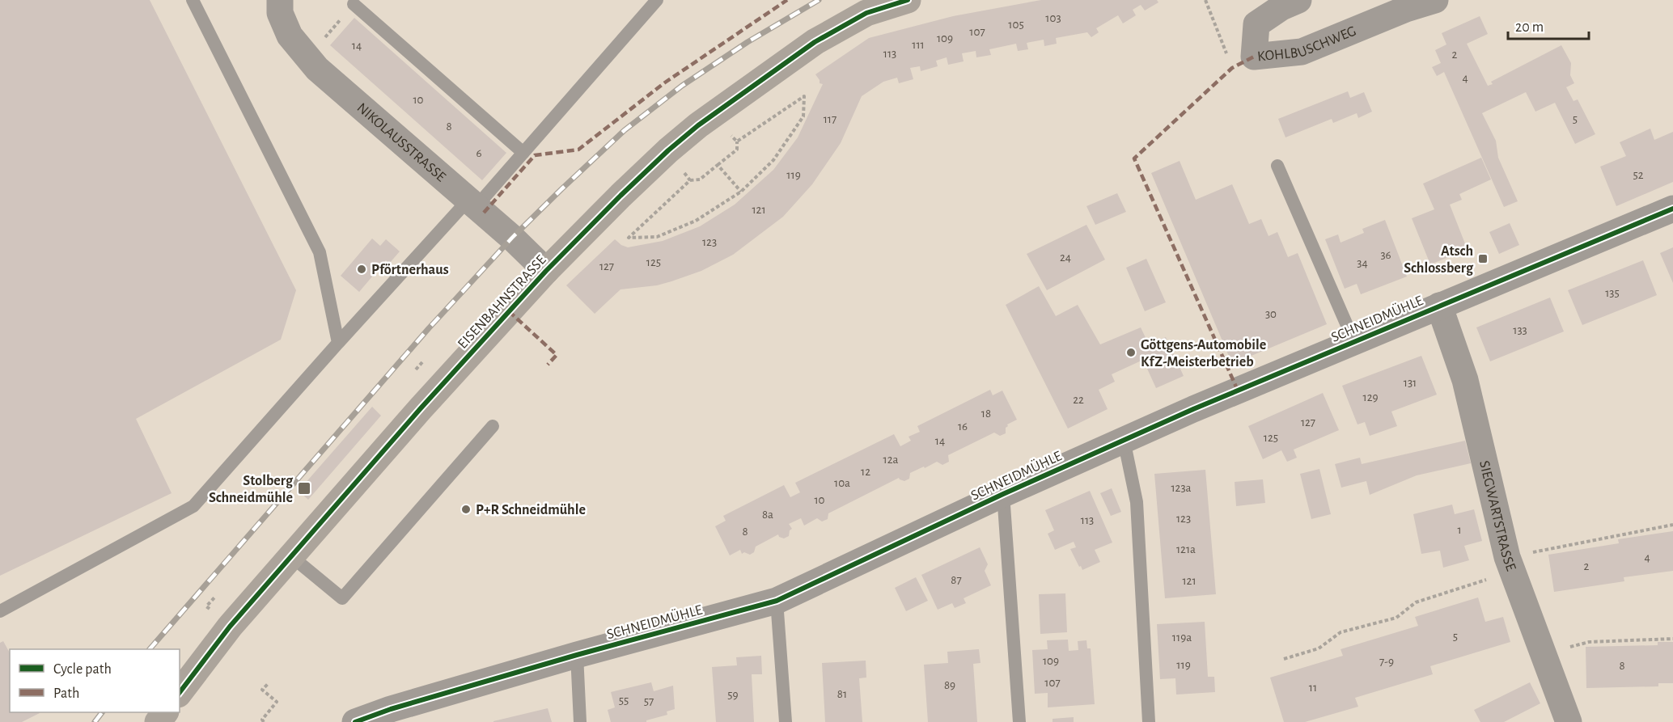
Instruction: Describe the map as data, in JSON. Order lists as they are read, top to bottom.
{
  "streets": {
    "main road": ["EISENBAHNSTRASSE"],
    "street": [
      "KOHLBUSCHWEG",
      "NIKOLAUSSTRASSE",
      "SCHNEIDMÜHLE",
      "SIEGWARTSTRASSE"
    ]
  },
  "crossings": [
    ["NIKOLAUSSTRASSE", "EISENBAHNSTRASSE"],
    ["SCHNEIDMÜHLE", "SIEGWARTSTRASSE"]
  ],
  "places": {
    "transit": ["Atsch Schlossberg", "Stolberg Schneidmühle"],
    "other": ["Pförtnerhaus", "Göttgens-Automobile KfZ-Meisterbetrieb", "P+R Schneidmühle"]
  },
  "house_numbers": [
    "103",
    "105",
    "107",
    "109",
    "111",
    "14",
    "113",
    "2",
    "4",
    "10",
    "117",
    "5",
    "8",
    "6",
    "119",
    "52",
    "121",
    "123",
    "36",
    "24",
    "125",
    "34",
    "127",
    "135",
    "30",
    "133",
    "131",
    "129",
    "22",
    "18",
    "127",
    "16",
    "125",
    "14",
    "12a",
    "12",
    "10a",
    "123a",
    "10",
    "8a",
    "123",
    "113",
    "1",
    "8",
    "121a",
    "4",
    "2",
    "87",
    "121",
    "5",
    "119a",
    "109",
    "7-9",
    "119",
    "8",
    "107",
    "89",
    "11",
    "81",
    "59",
    "55",
    "57"
  ],
  "legend": ["Cycle path", "Path"],
  "scale_bar": "20 m"
}
